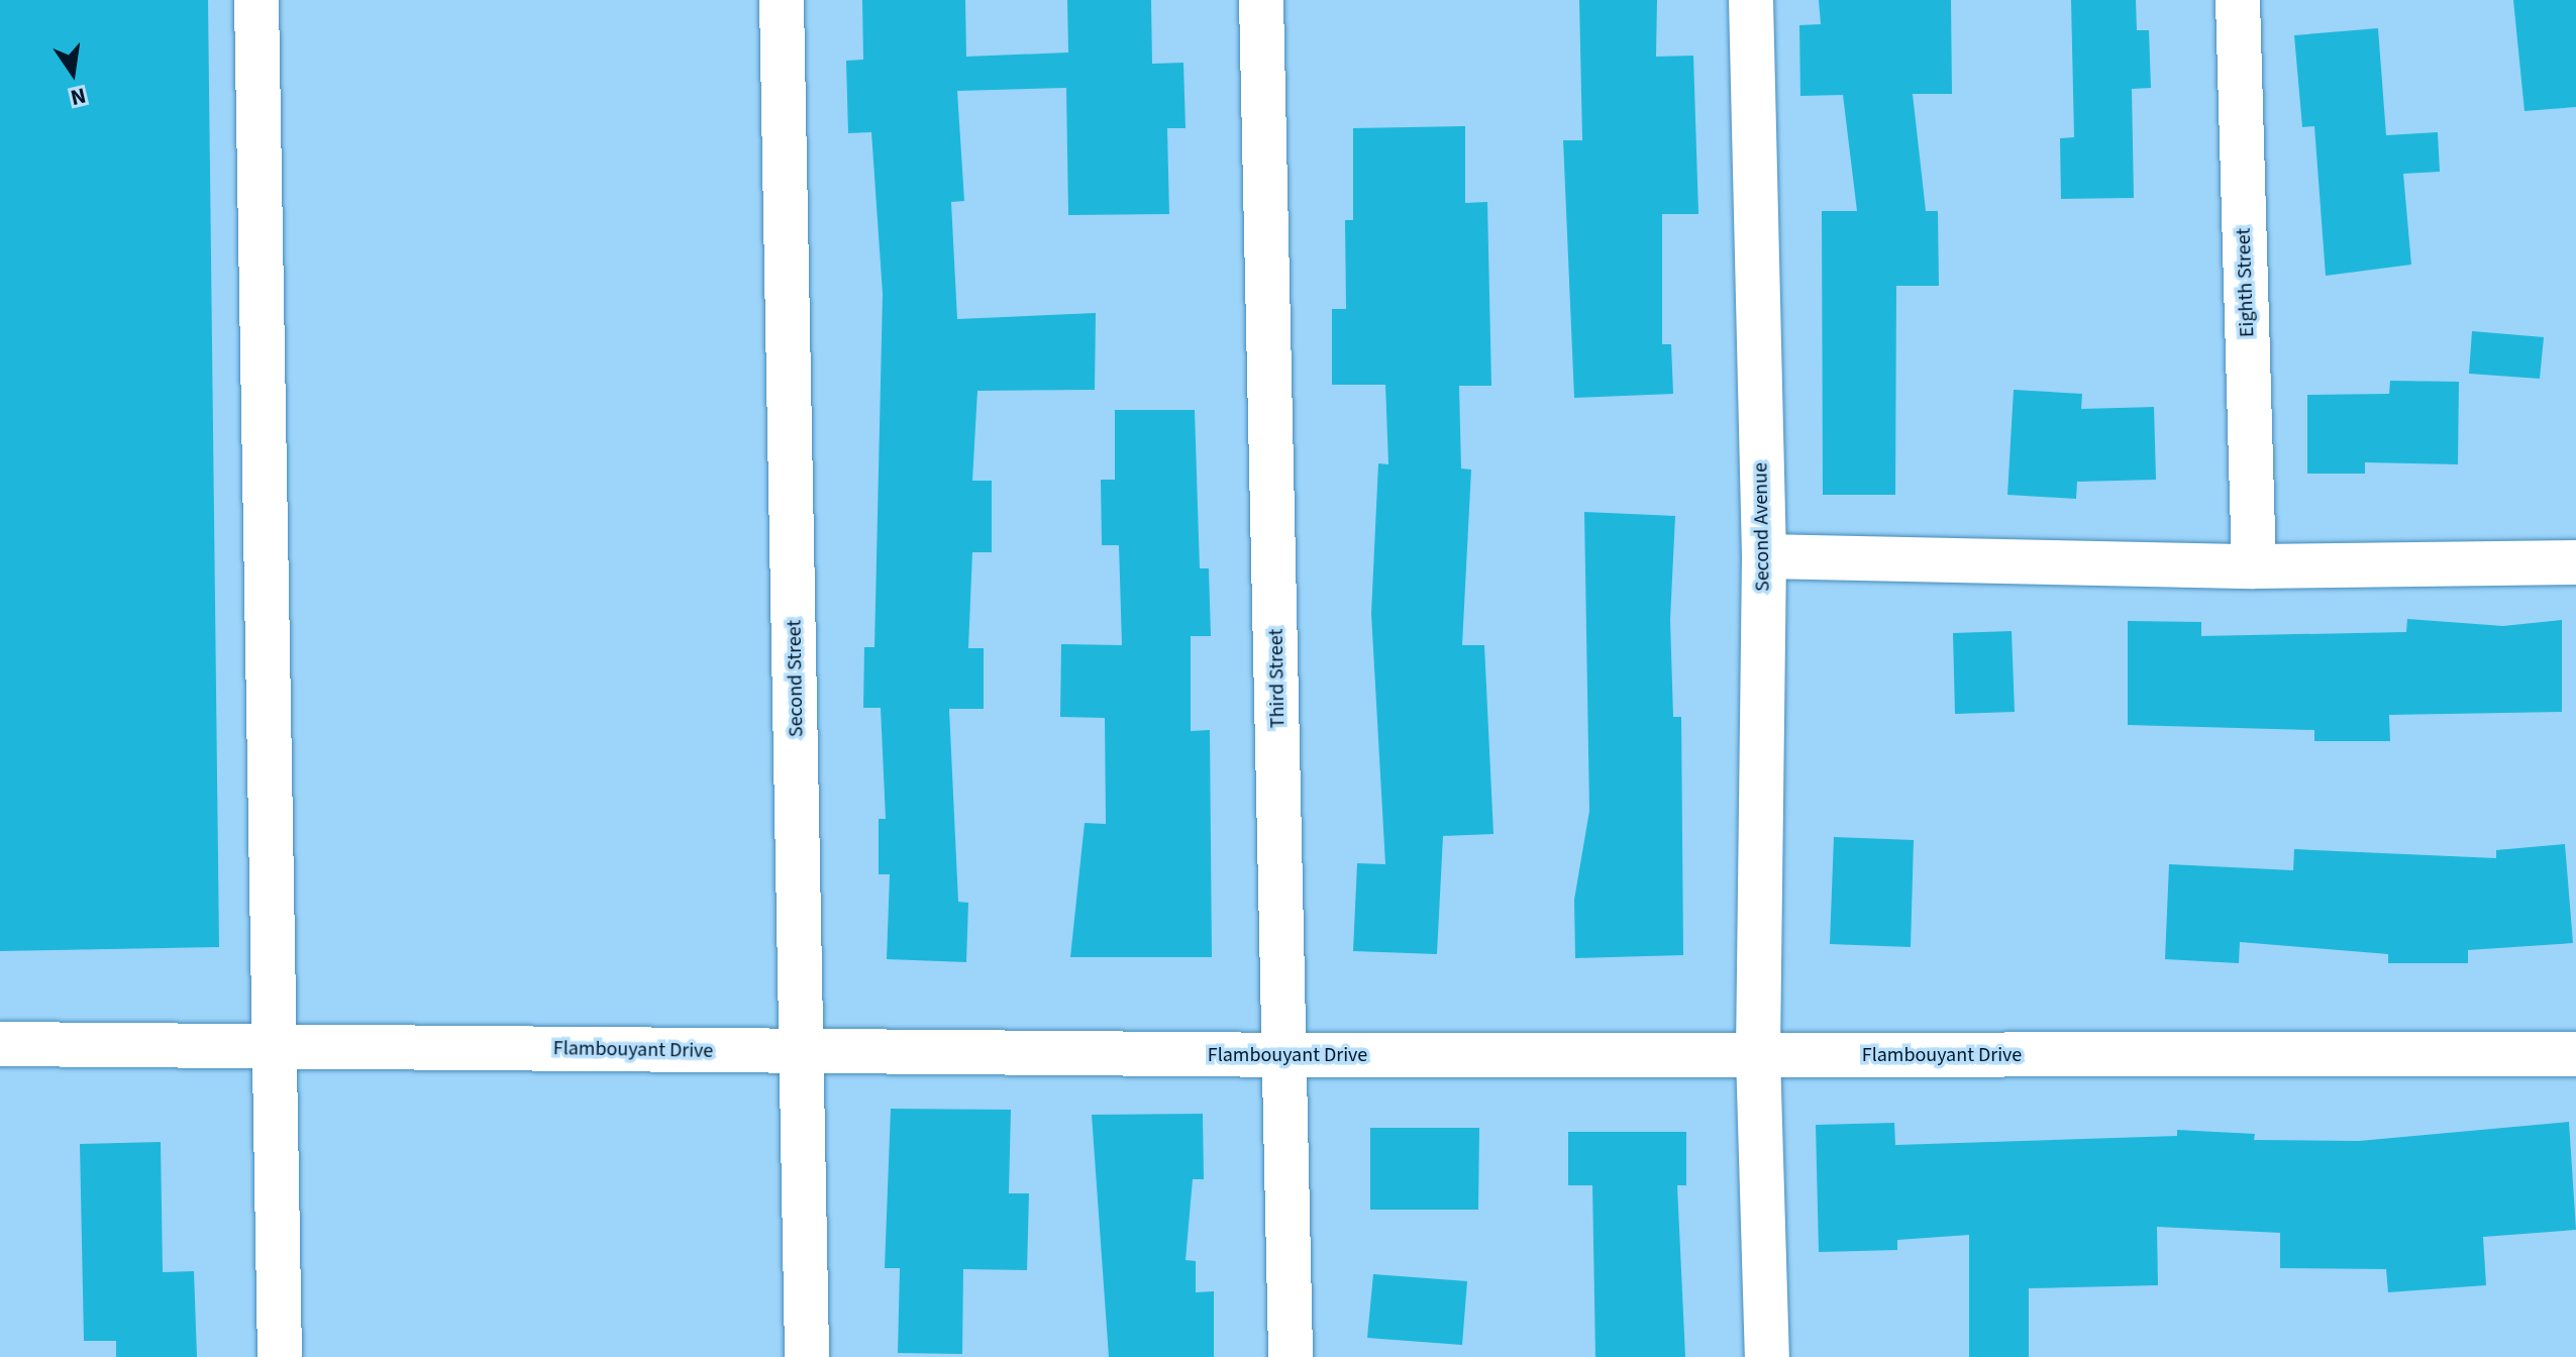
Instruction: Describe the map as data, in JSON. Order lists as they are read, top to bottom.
{
  "streets": {
    "street": [
      "Eighth Street",
      "Second Avenue",
      "Second Street",
      "Third Street",
      "Flambouyant Drive"
    ]
  },
  "crossings": [
    ["Second Avenue", "Flambouyant Drive"],
    ["Second Street", "Flambouyant Drive"],
    ["Third Street", "Flambouyant Drive"]
  ],
  "north": "bottom"
}
